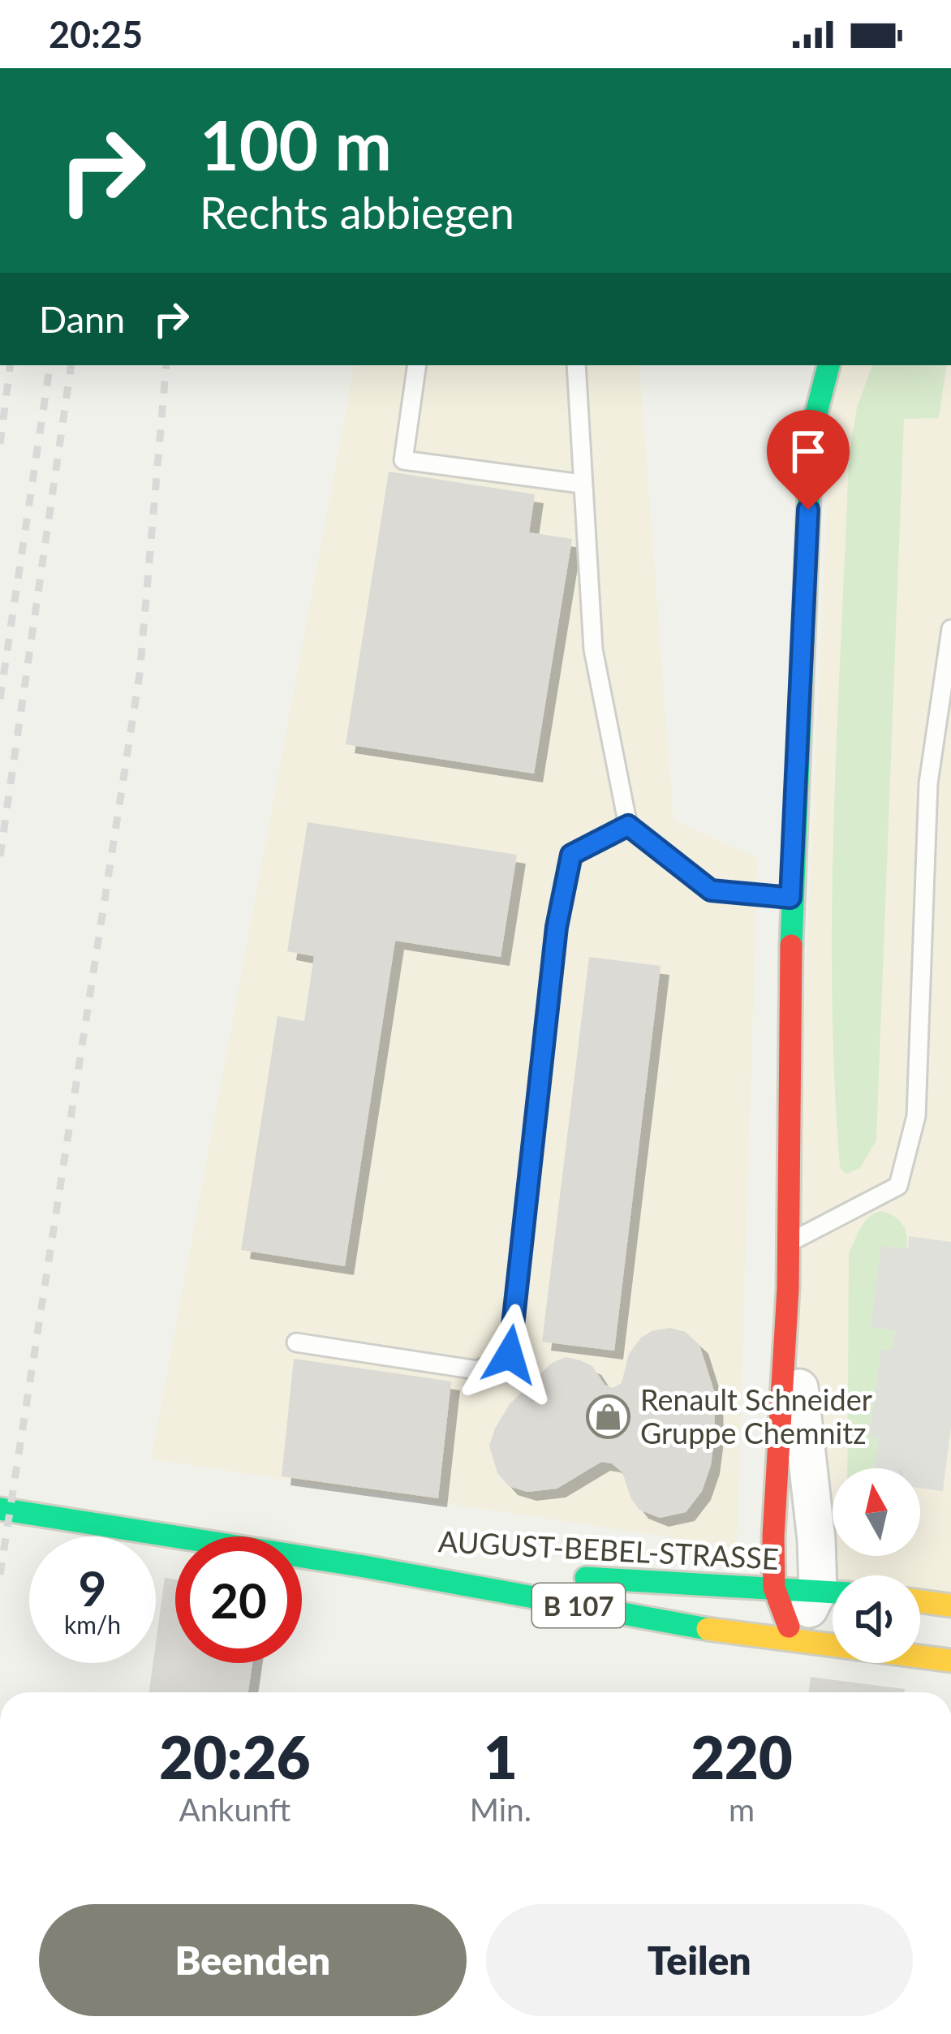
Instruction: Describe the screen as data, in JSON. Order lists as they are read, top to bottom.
{
  "streets": {
    "main road": ["AUGUST-BEBEL-STRASSE", "B 107"]
  },
  "places": {
    "shop": ["Renault Schneider Gruppe Chemnitz"]
  },
  "north": "top",
  "page": {
    "status": "20:25",
    "turn": ["100 m", "Rechts abbiegen"],
    "then": "Dann",
    "speed": "9 km/h",
    "limit": "20",
    "eta": [
      "20:26",
      "Ankunft",
      "1",
      "Min.",
      "220",
      "m"
    ],
    "buttons": ["Beenden", "Teilen"]
  }
}
